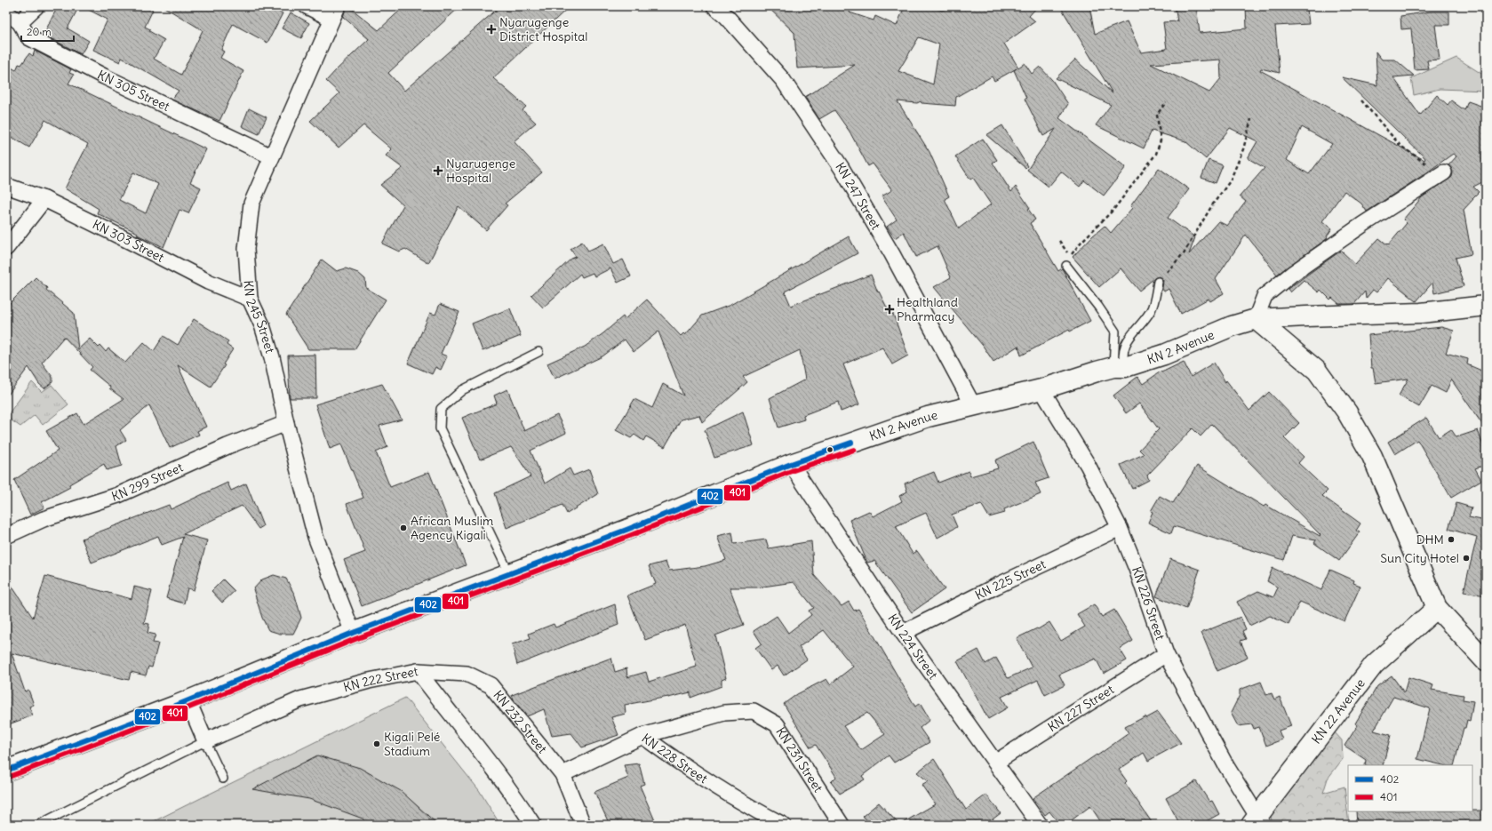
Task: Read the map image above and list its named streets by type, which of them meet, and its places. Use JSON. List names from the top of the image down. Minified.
{"streets":{"main road":["KN 2 Avenue","KN 22 Avenue"],"street":["KN 305 Street","KN 247 Street","KN 303 Street","KN 245 Street","KN 299 Street","KN 225 Street","KN 226 Street","KN 224 Street","KN 222 Street","KN 227 Street","KN 232 Street","KN 231 Street","KN 228 Street"]},"crossings":[["KN 305 Street","KN 245 Street"],["KN 247 Street","KN 2 Avenue"],["KN 303 Street","KN 245 Street"],["KN 245 Street","KN 2 Avenue"],["KN 245 Street","KN 299 Street"],["KN 2 Avenue","KN 226 Street"],["KN 2 Avenue","KN 224 Street"],["KN 225 Street","KN 226 Street"],["KN 225 Street","KN 224 Street"],["KN 226 Street","KN 227 Street"],["KN 226 Street","KN 22 Avenue"],["KN 224 Street","KN 227 Street"],["KN 222 Street","KN 232 Street"],["KN 232 Street","KN 228 Street"],["KN 231 Street","KN 228 Street"]],"places":{"health":["Nyarugenge District Hospital","Nyarugenge Hospital","Healthland Pharmacy"],"other":["African Muslim Agency Kigali","DHM","Sun City Hotel","Kigali Pelé Stadium"]},"lines":["transit line 402","transit line 401"],"legend":["402","401"],"scale_bar":"20 m"}
